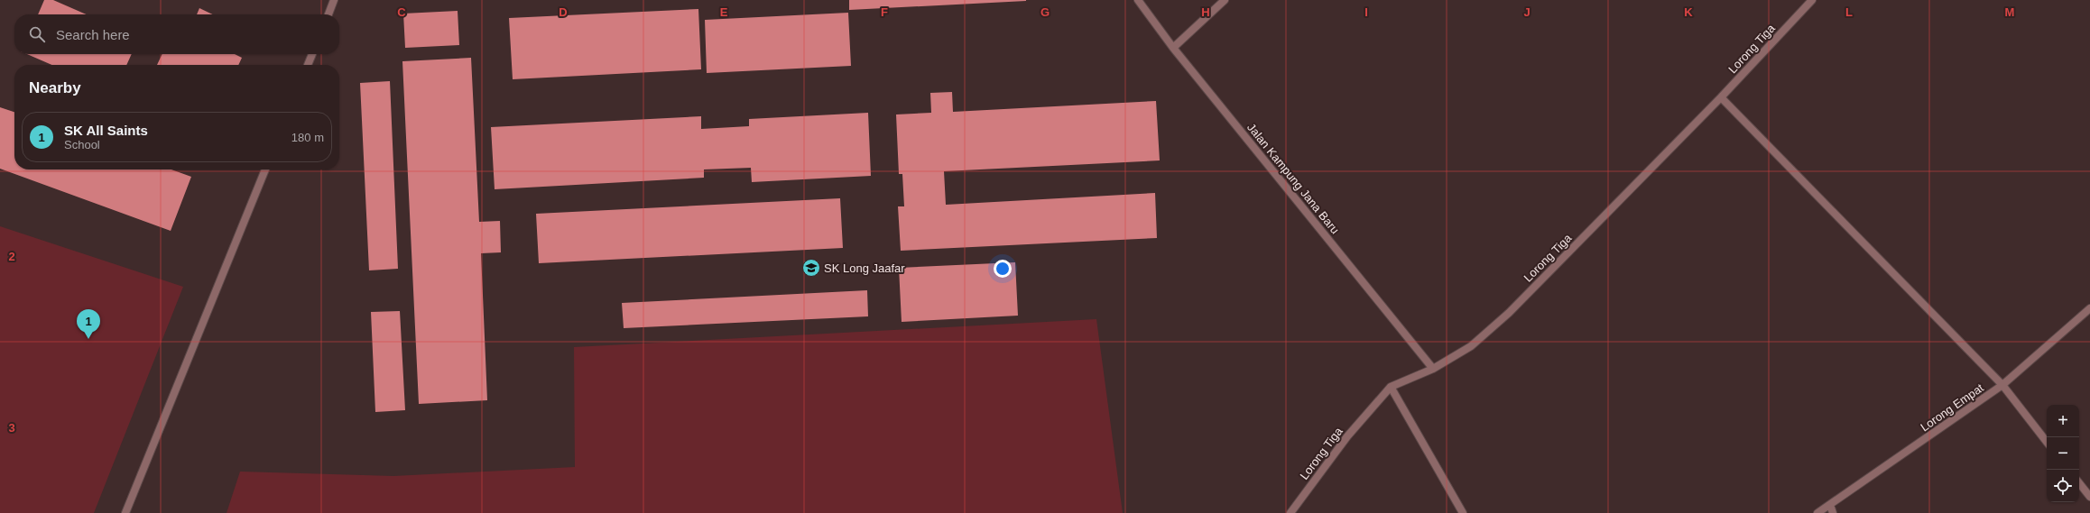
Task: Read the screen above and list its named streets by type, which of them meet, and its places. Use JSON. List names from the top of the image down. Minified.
{"streets":{"street":["Lorong Tiga","Jalan Kampung Jana Baru","Lorong Empat"]},"crossings":[["Lorong Tiga","Jalan Kampung Jana Baru"]],"places":{"school or university":["SK Long Jaafar"]},"page":{"search":"Search here","heading":"Nearby","list":[{"mark":"1","name":"SK All Saints","note":"School","value":"180 m"}],"pins":"1","map_buttons":["+","−"]},"grid":{"columns":["C","D","E","F","G","H","I","J","K","L","M"],"rows":["2","3"]}}
